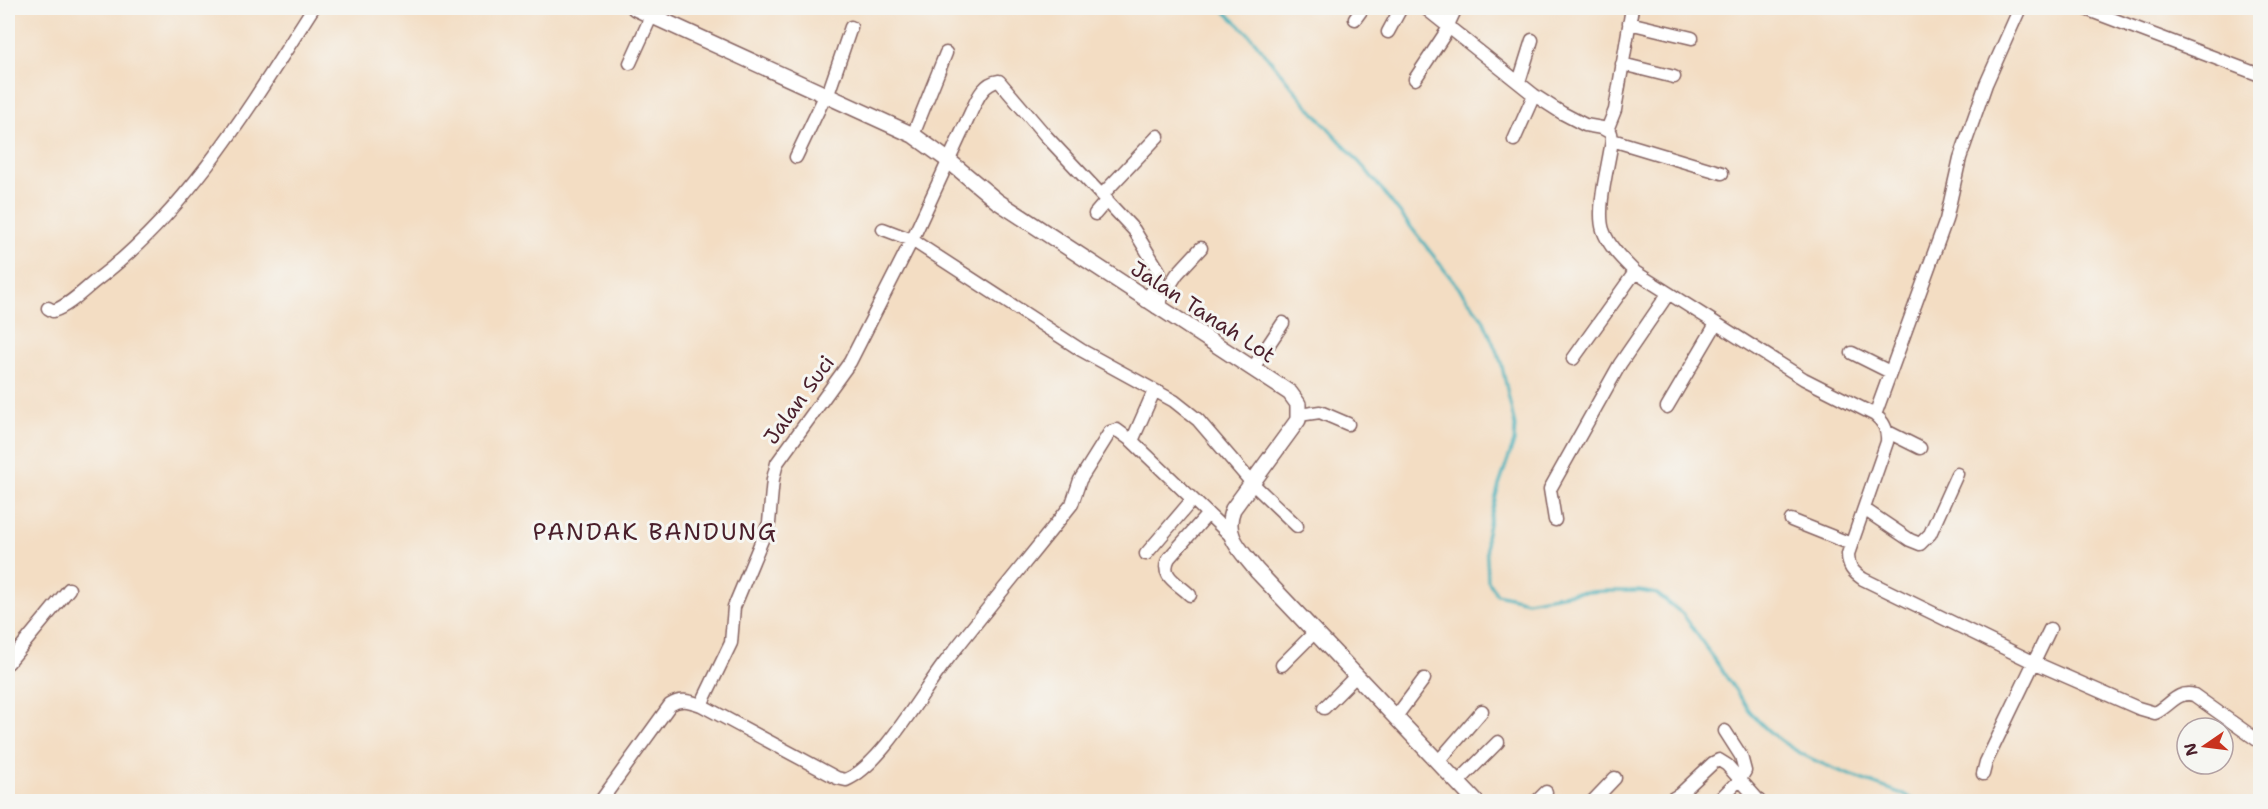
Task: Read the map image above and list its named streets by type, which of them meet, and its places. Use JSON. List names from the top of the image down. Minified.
{"streets":{"main road":["Jalan Tanah Lot"],"street":["Jalan Suci"]},"crossings":[["Jalan Tanah Lot","Jalan Suci"]],"districts":["PANDAK BANDUNG"],"north":"left"}
